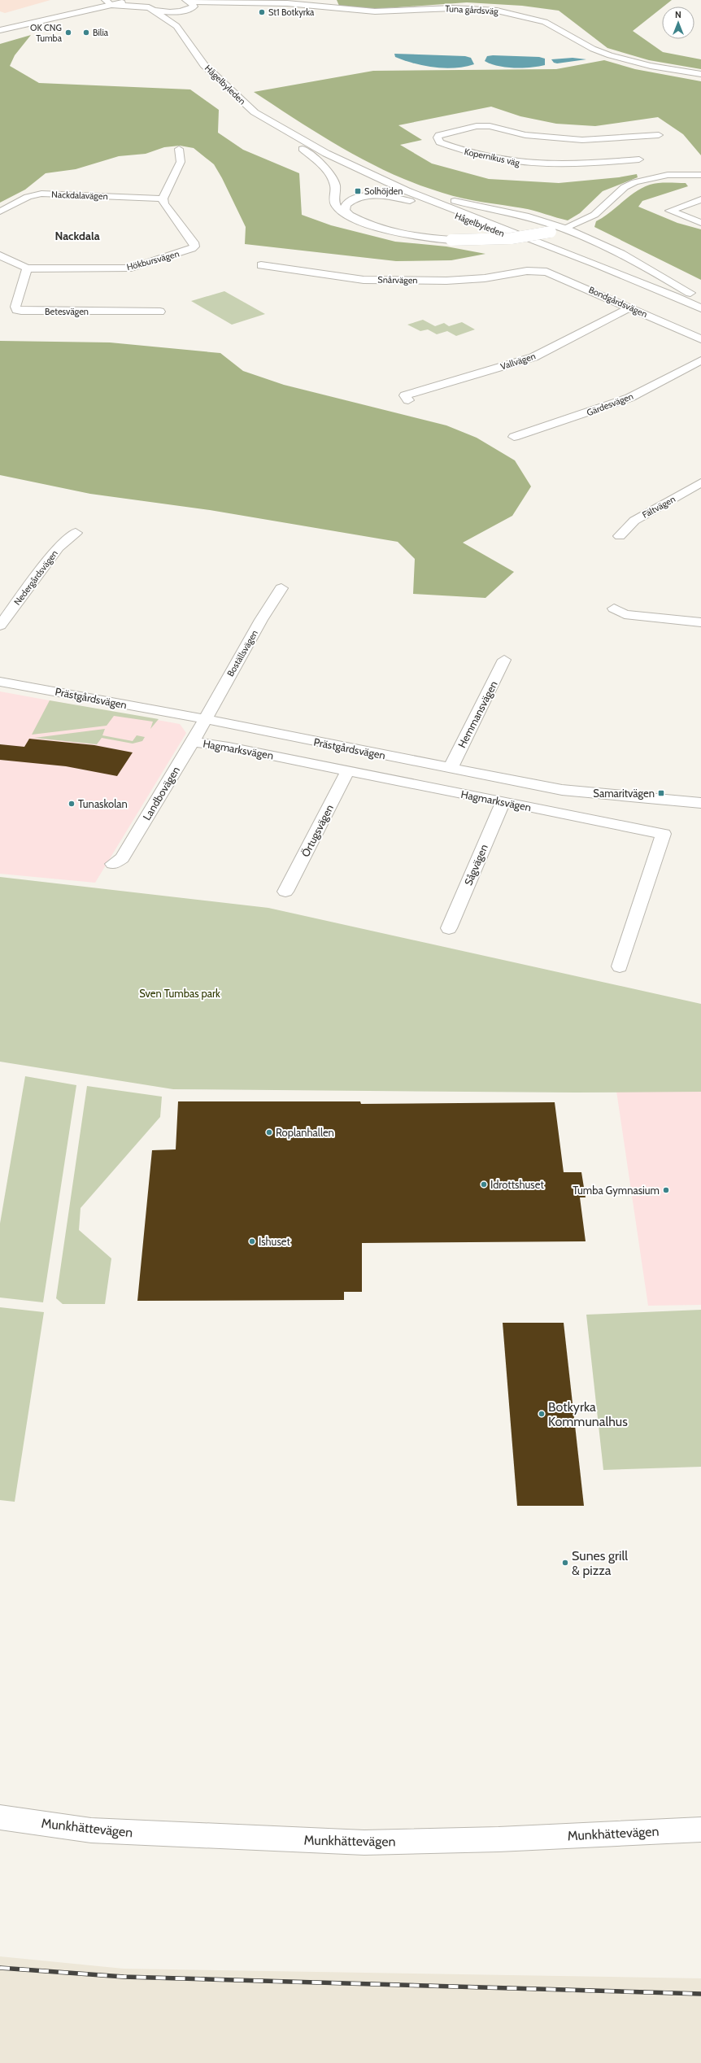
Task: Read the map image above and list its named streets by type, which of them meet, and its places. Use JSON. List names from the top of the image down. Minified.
{"streets":{"main road":["Hågelbyleden"],"street":["Tuna gårdsväg","Kopernikus väg","Nackdalavägen","Hökbursvägen","Snårvägen","Bondgårdsvägen","Betesvägen","Vallvägen","Gärdesvägen","Fältvägen","Nedergårdsvägen","Boställsvägen","Prästgårdsvägen","Hemmansvägen","Hagmarksvägen","Landbovägen","Örtugsvägen","Sågvägen","Munkhättevägen"]},"crossings":[["Nackdalavägen","Hökbursvägen"],["Hökbursvägen","Betesvägen"],["Snårvägen","Bondgårdsvägen"],["Bondgårdsvägen","Vallvägen"],["Boställsvägen","Prästgårdsvägen"],["Boställsvägen","Landbovägen"],["Prästgårdsvägen","Hemmansvägen"],["Prästgårdsvägen","Landbovägen"],["Hagmarksvägen","Landbovägen"],["Hagmarksvägen","Örtugsvägen"],["Hagmarksvägen","Sågvägen"]],"districts":["Nackdala"],"parks":["Sven Tumbas park"],"places":{"other":["St1 Botkyrka","OK CNG Tumba","Bilia","Tunaskolan","Roplanhallen","Idrottshuset","Tumba Gymnasium","Ishuset","Botkyrka Kommunalhus","Sunes grill & pizza"],"transit":["Solhöjden","Samaritvägen"]},"north":"top"}
